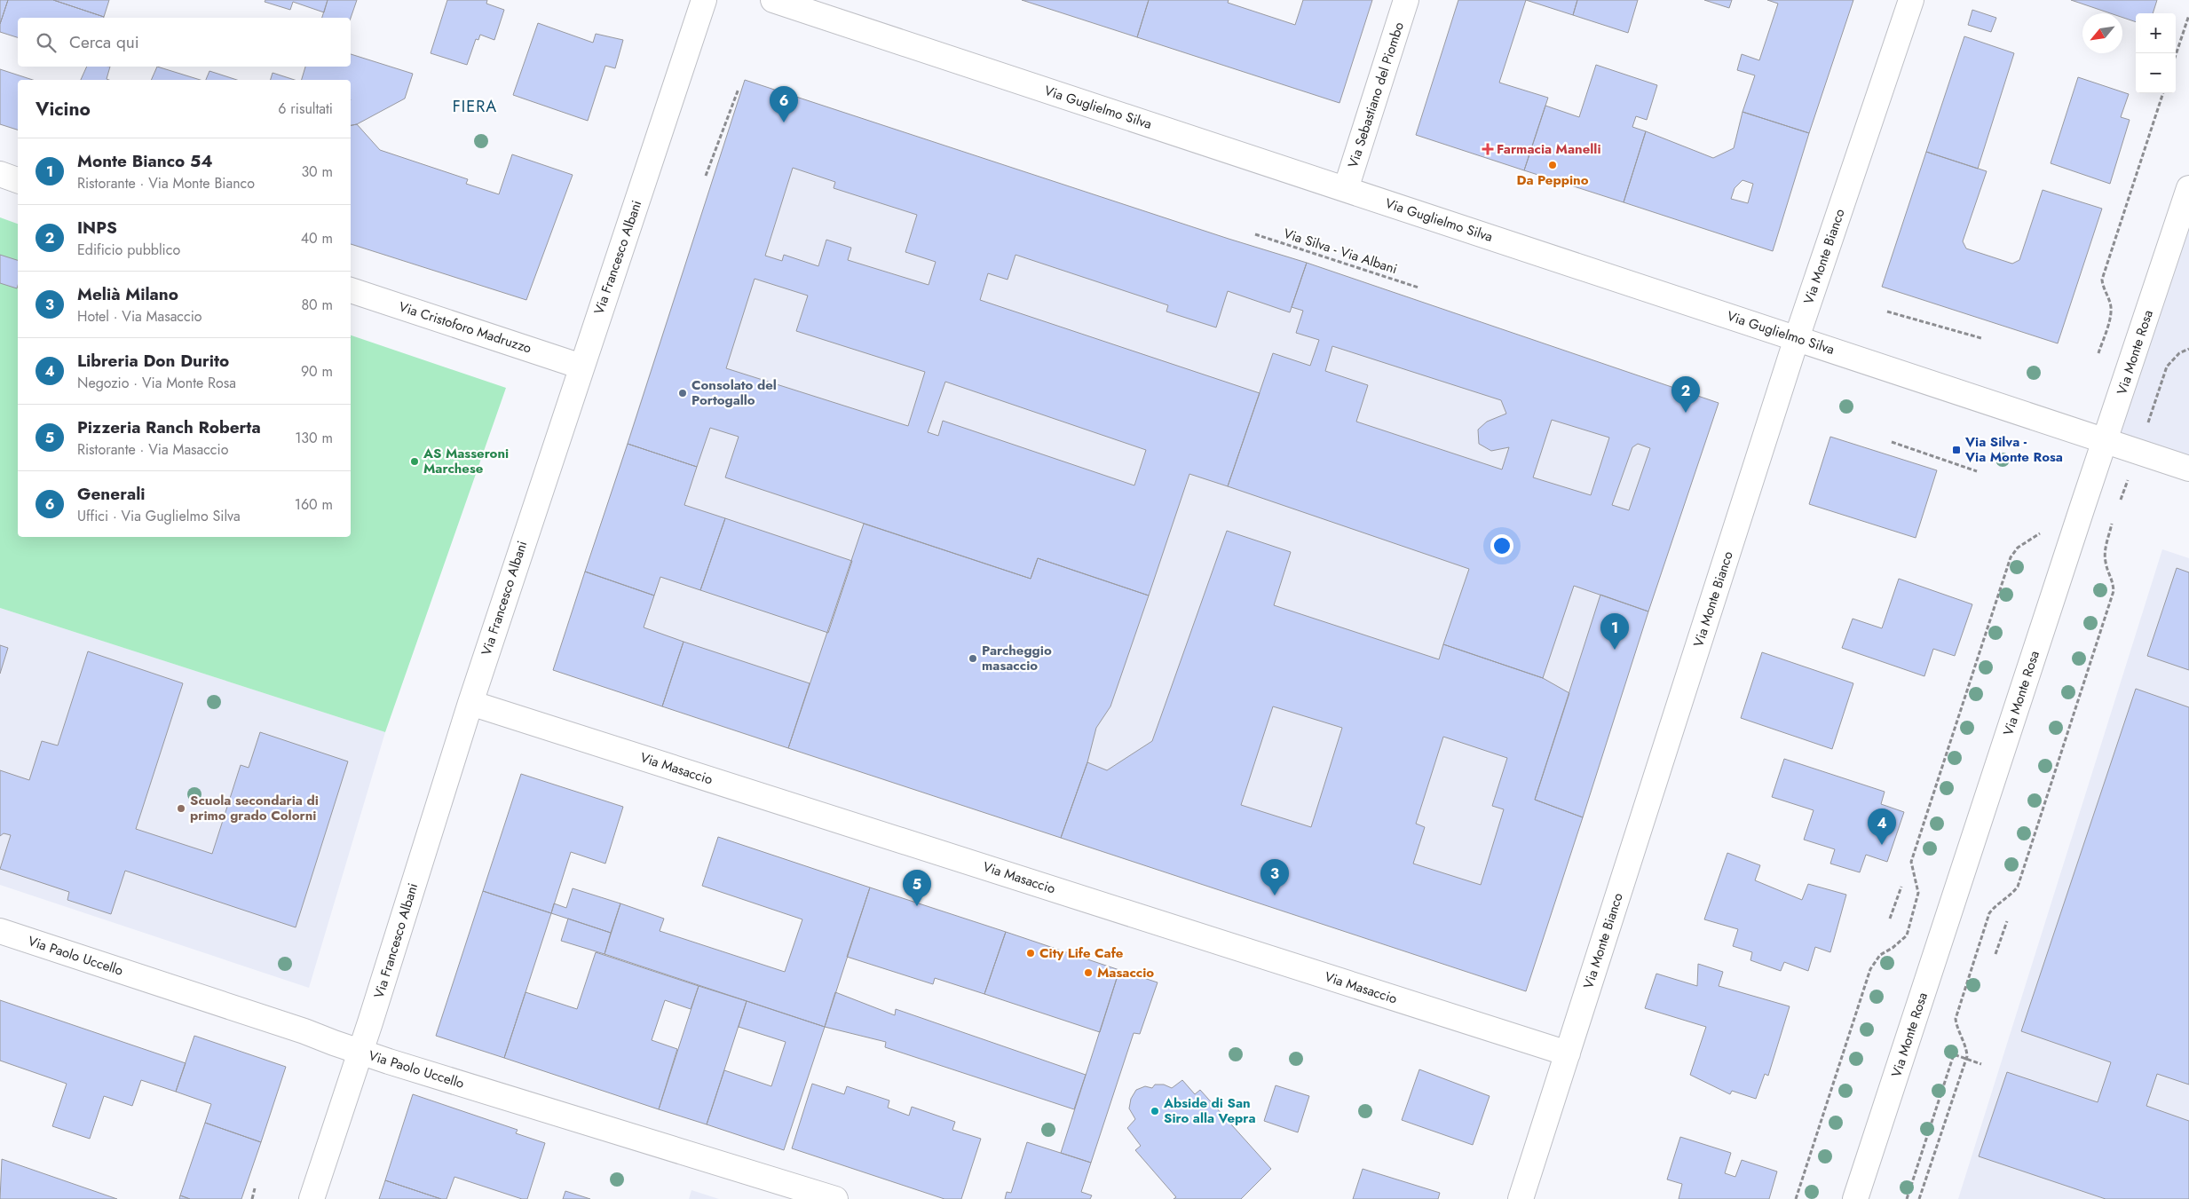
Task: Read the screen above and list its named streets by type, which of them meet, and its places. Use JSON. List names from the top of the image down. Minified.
{"streets":{"street":["Via Sebastiano del Piombo","Via Guglielmo Silva","Via Monte Bianco","Via Francesco Albani","Via Cristoforo Madruzzo","Via Monte Rosa","Via Masaccio","Via Paolo Uccello"],"path":["Via Silva - Via Albani"]},"crossings":[["Via Sebastiano del Piombo","Via Guglielmo Silva"],["Via Guglielmo Silva","Via Monte Bianco"],["Via Guglielmo Silva","Via Monte Rosa"],["Via Monte Bianco","Via Masaccio"],["Via Francesco Albani","Via Cristoforo Madruzzo"],["Via Francesco Albani","Via Masaccio"],["Via Francesco Albani","Via Paolo Uccello"]],"districts":["FIERA"],"places":{"health":["Farmacia Manelli"],"other":["Da Peppino","Consolato del Portogallo","AS Masseroni Marchese","Parcheggio masaccio","Scuola secondaria di primo grado Colorni","City Life Cafe","Masaccio","Abside di San Siro alla Vepra"],"transit":["Via Silva - Via Monte Rosa"]},"north":"bottom left","page":{"map_buttons":["+","−"],"search":"Cerca qui","heading":["Vicino","6 risultati"],"pins":["6","2","1","4","3","5"],"list":[{"mark":"1","name":"Monte Bianco 54","note":"Ristorante · Via Monte Bianco","value":"30 m"},{"mark":"2","name":"INPS","note":"Edificio pubblico","value":"40 m"},{"mark":"3","name":"Melià Milano","note":"Hotel · Via Masaccio","value":"80 m"},{"mark":"4","name":"Libreria Don Durito","note":"Negozio · Via Monte Rosa","value":"90 m"},{"mark":"5","name":"Pizzeria Ranch Roberta","note":"Ristorante · Via Masaccio","value":"130 m"},{"mark":"6","name":"Generali","note":"Uffici · Via Guglielmo Silva","value":"160 m"}]}}
